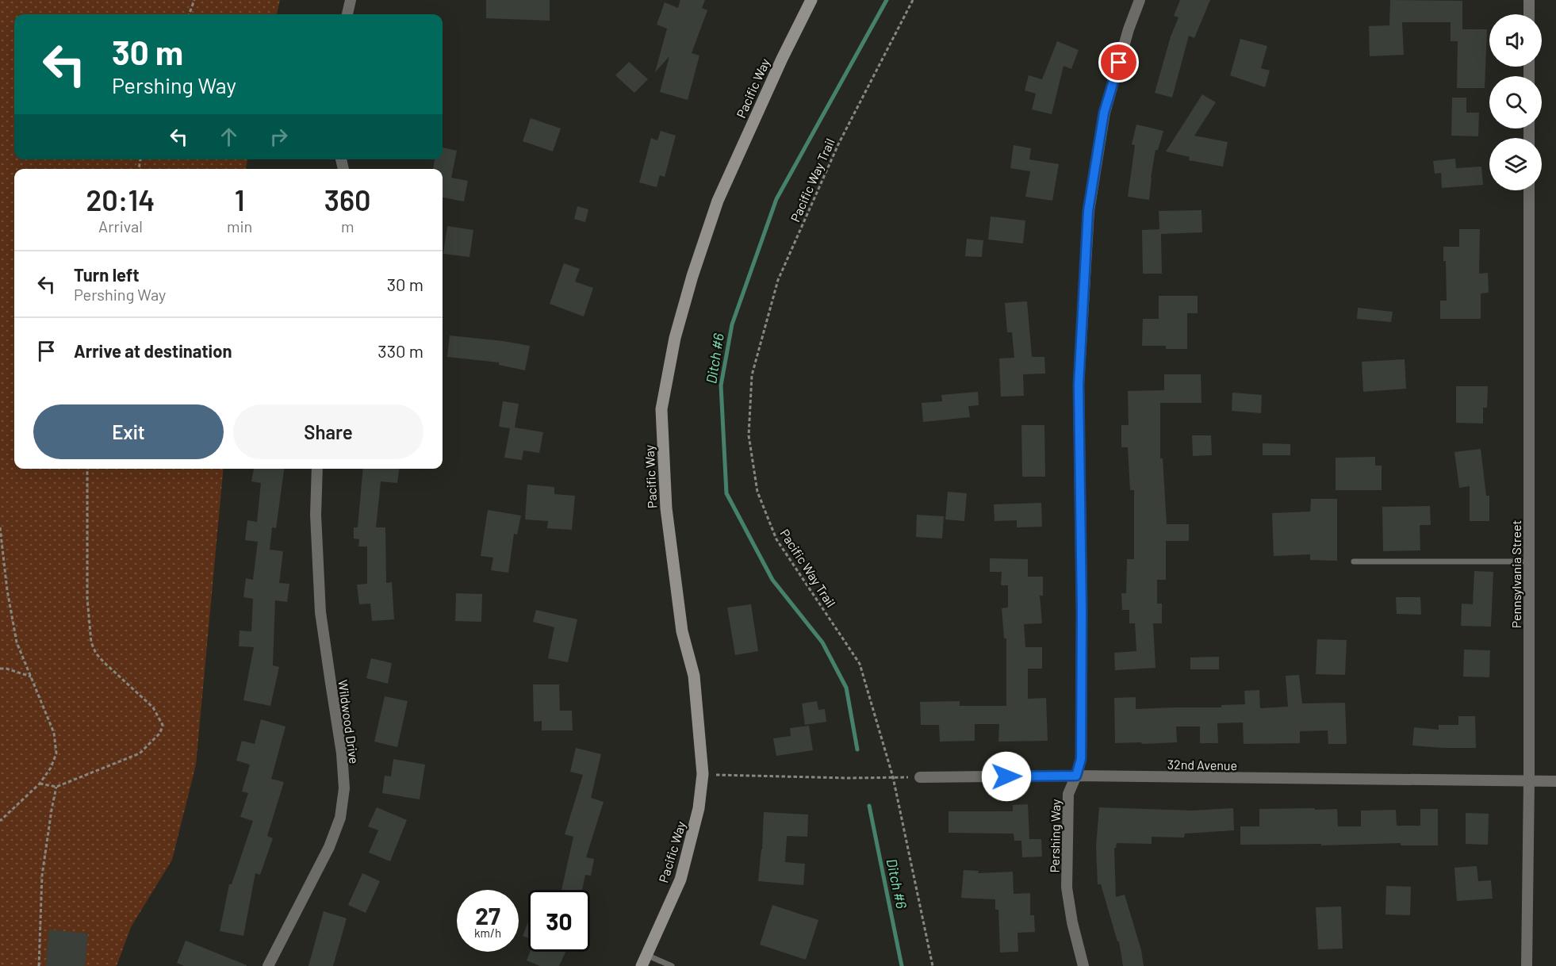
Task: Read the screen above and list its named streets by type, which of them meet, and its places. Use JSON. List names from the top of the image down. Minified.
{"streets":{"main road":["Pacific Way"],"street":["Pennsylvania Street","Wildwood Drive","32nd Avenue","Pershing Way"],"path":["Pacific Way Trail"]},"crossings":[["Pennsylvania Street","32nd Avenue"],["32nd Avenue","Pershing Way"]],"water":["Ditch #6"],"page":{"turn":["30 m","Pershing Way"],"eta":["20:14","Arrival","1","min","360","m"],"list":[{"name":"Turn left","note":"Pershing Way","value":"30 m"},{"name":"Arrive at destination","value":"330 m"}],"buttons":["Exit","Share"],"speed":"27 km/h","limit":"30"}}
